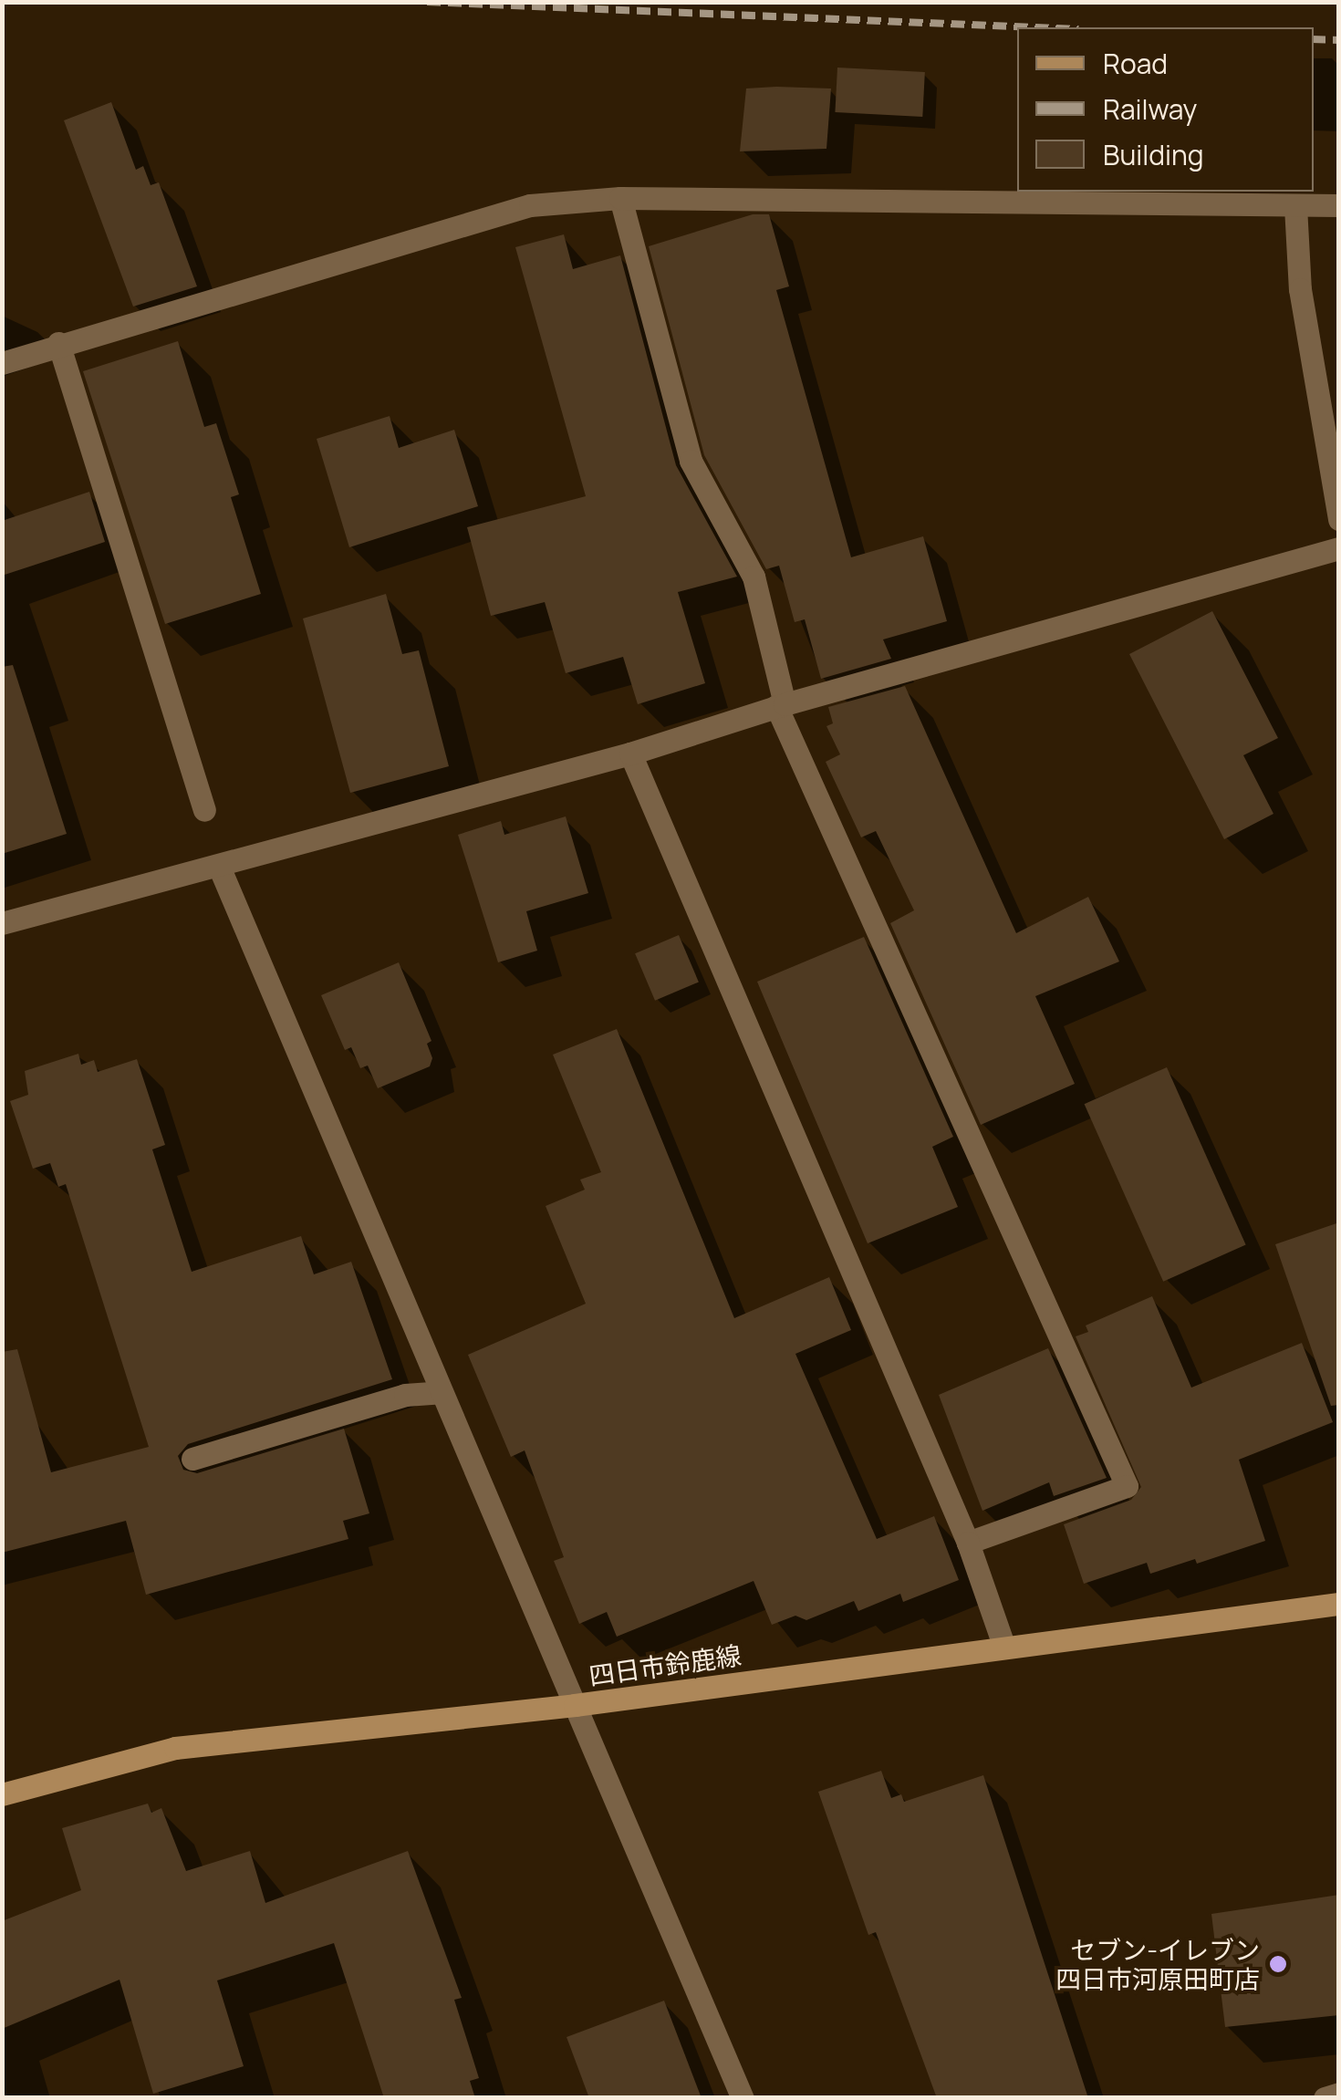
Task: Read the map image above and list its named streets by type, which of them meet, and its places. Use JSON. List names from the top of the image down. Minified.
{"streets":{"main road":["四日市鈴鹿線"]},"places":["セブン-イレブン 四日市河原田町店"],"legend":["Road","Railway","Building"]}
